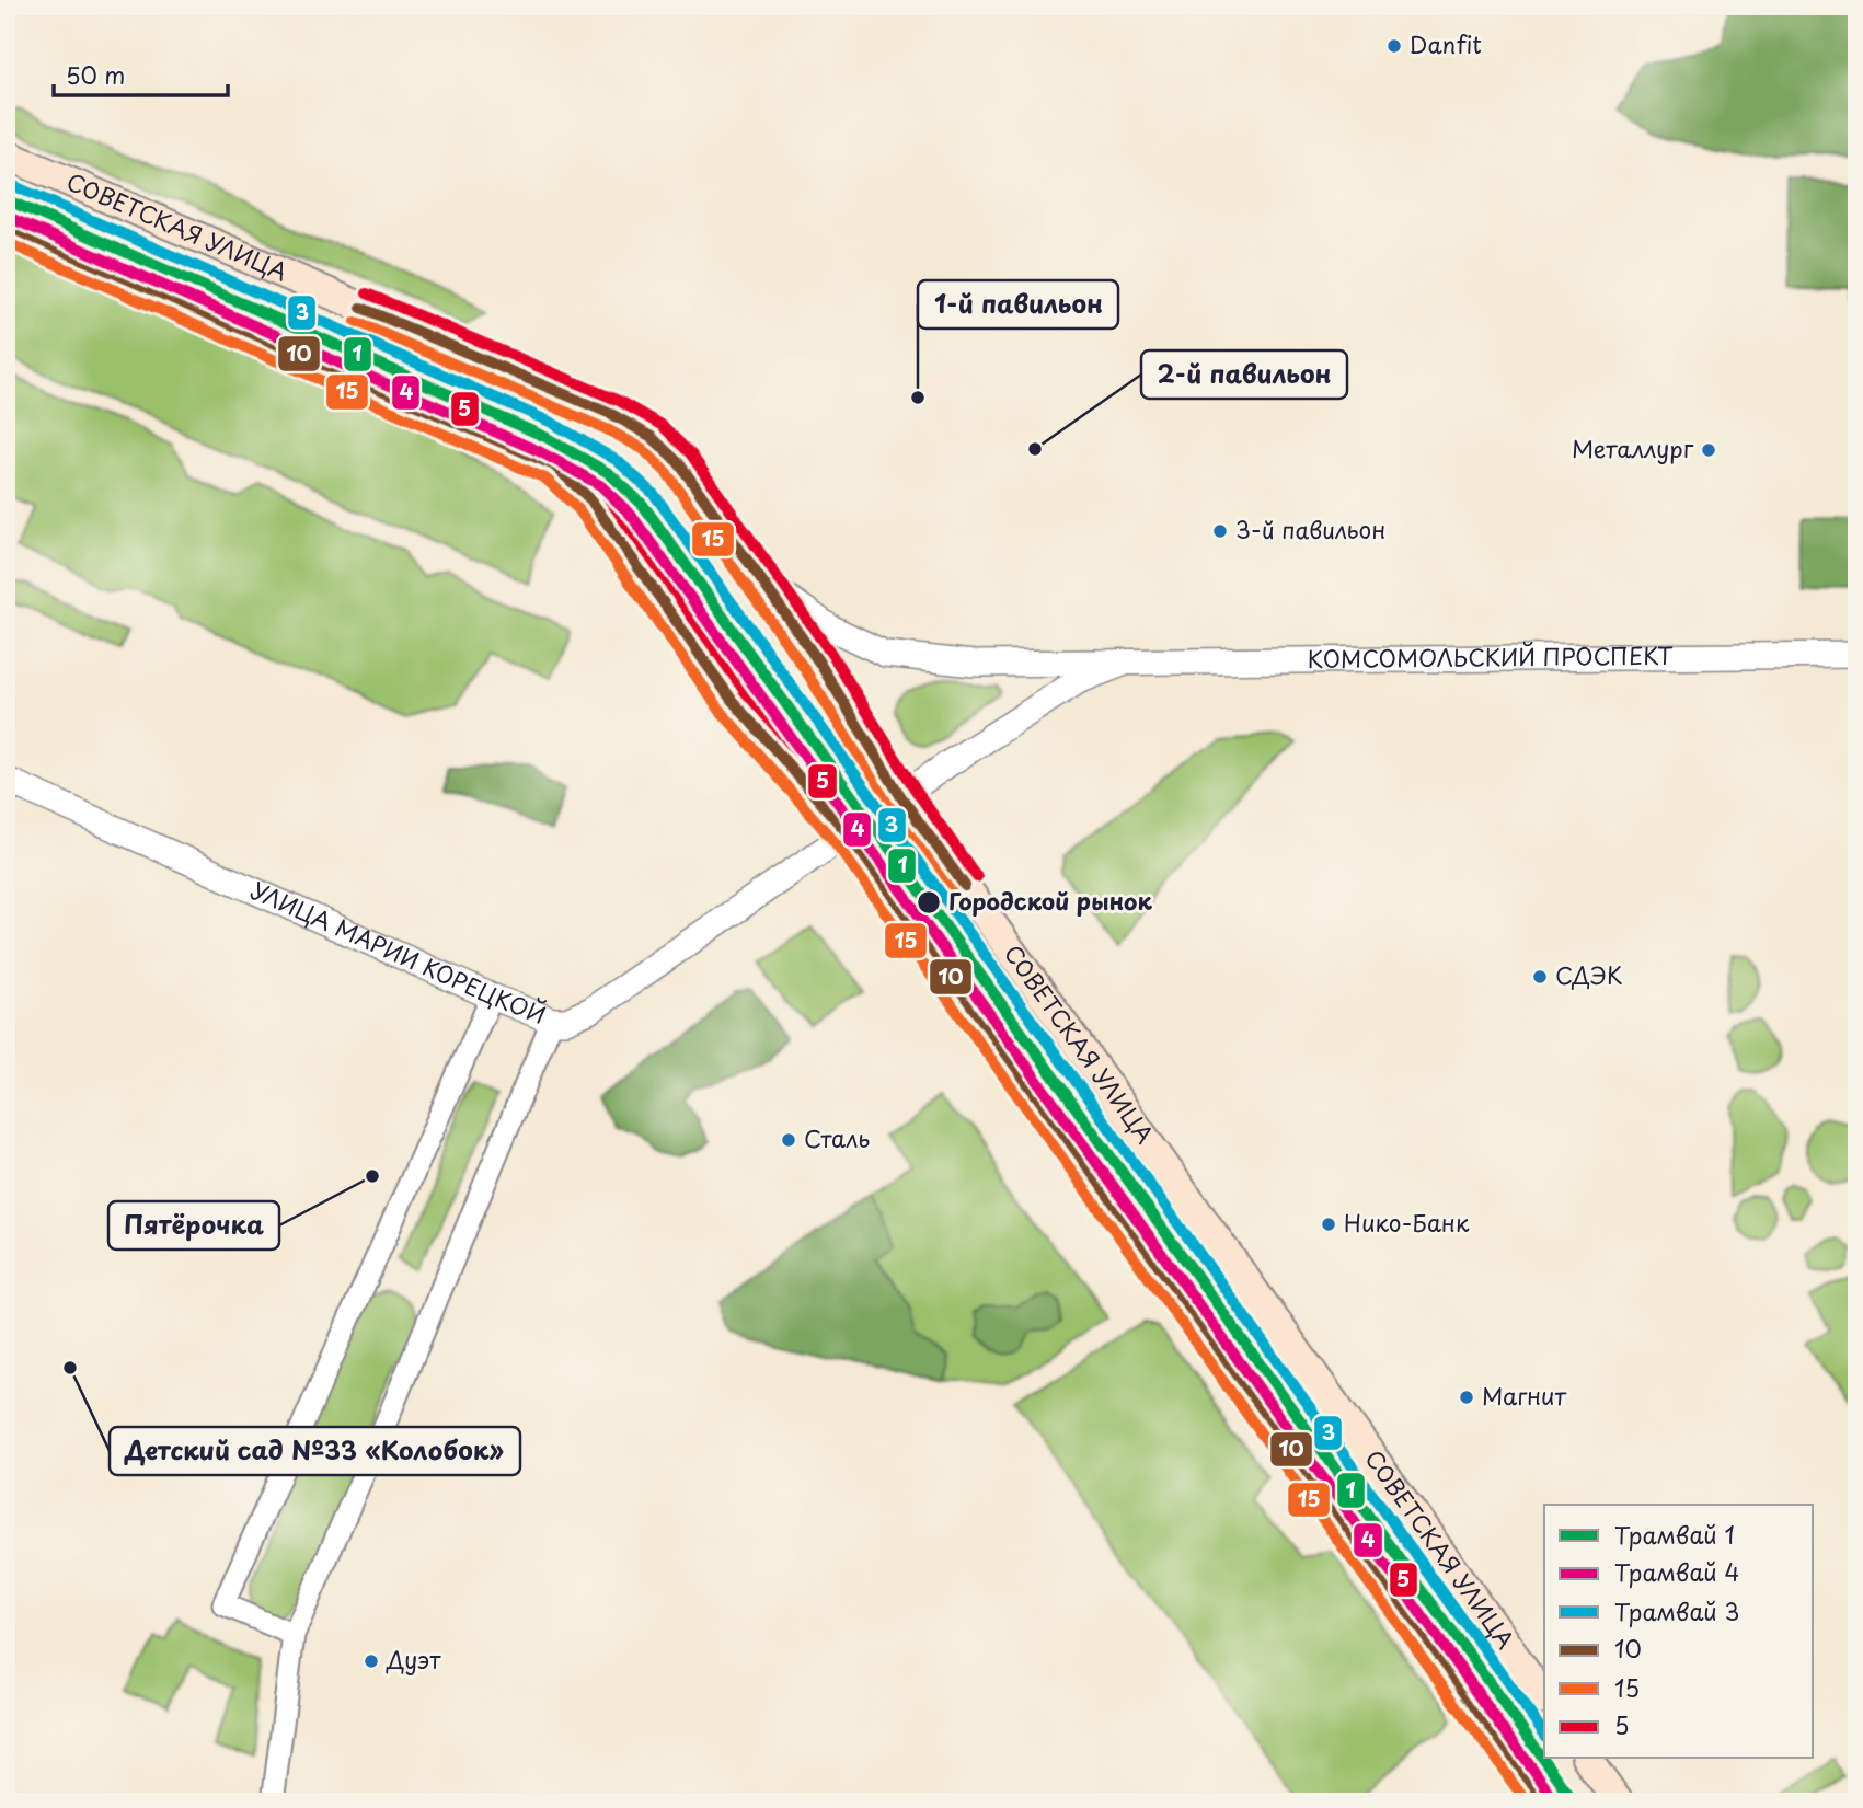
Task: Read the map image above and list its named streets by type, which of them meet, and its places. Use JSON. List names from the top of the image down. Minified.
{"streets":{"main road":["СОВЕТСКАЯ УЛИЦА"],"street":["КОМСОМОЛЬСКИЙ ПРОСПЕКТ","УЛИЦА МАРИИ КОРЕЦКОЙ"]},"crossings":[["СОВЕТСКАЯ УЛИЦА","КОМСОМОЛЬСКИЙ ПРОСПЕКТ"],["СОВЕТСКАЯ УЛИЦА","УЛИЦА МАРИИ КОРЕЦКОЙ"],["КОМСОМОЛЬСКИЙ ПРОСПЕКТ","УЛИЦА МАРИИ КОРЕЦКОЙ"]],"places":["Danfit","1-й павильон","2-й павильон","Металлург","3-й павильон","Городской рынок","СДЭК","Сталь","Пятёрочка","Нико-Банк","Детский сад №33 «Колобок»","Магнит","Дуэт"],"lines":["tram line 3","tram line 1","transit line 5","tram line 4","transit line 10","transit line 15"],"legend":["Трамвай 1","Трамвай 4","Трамвай 3","10","15","5"],"scale_bar":"50 m"}
